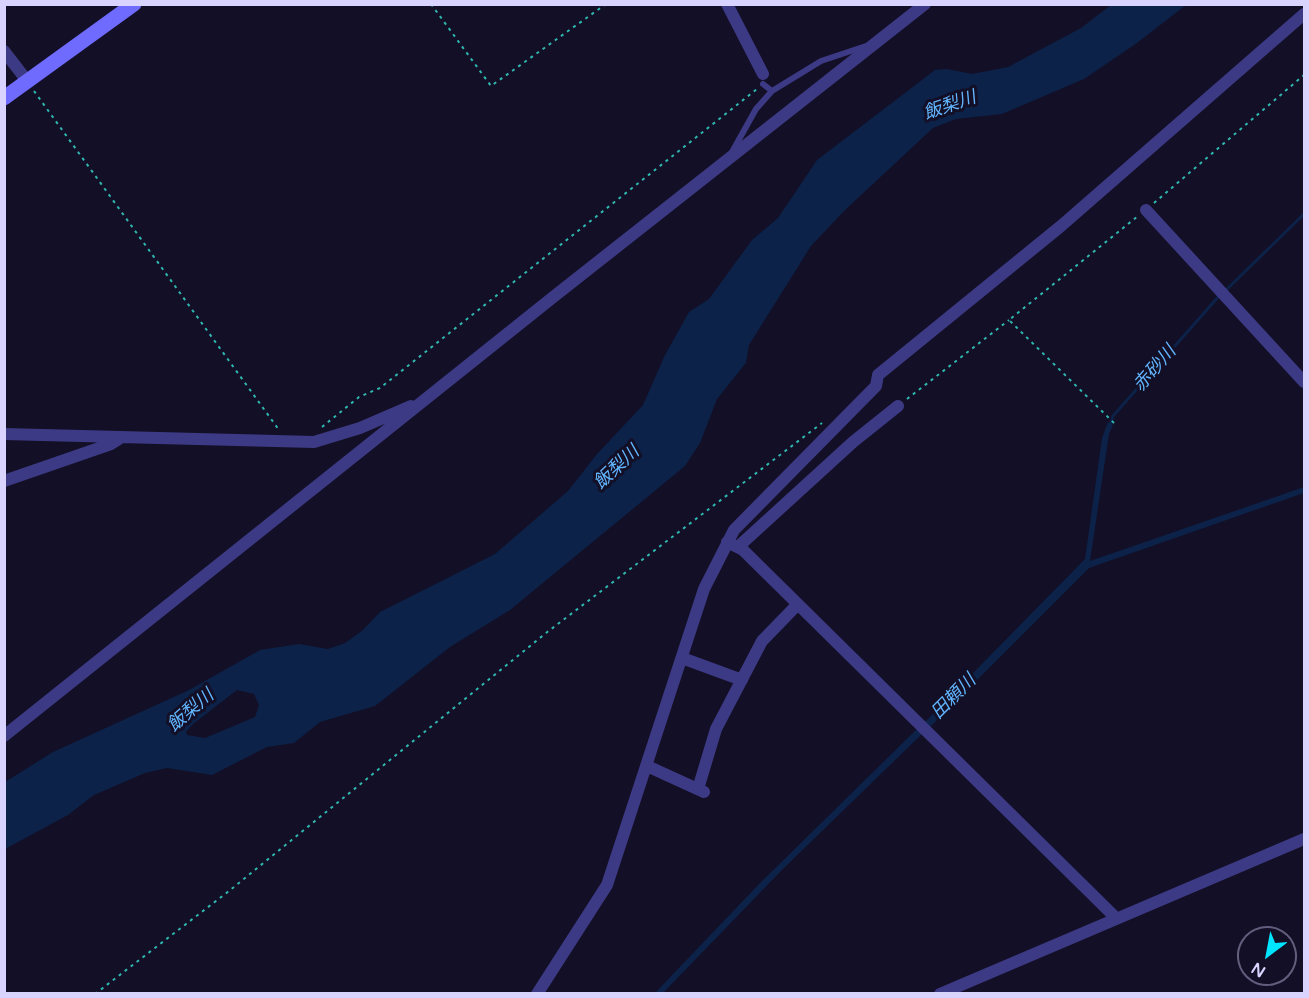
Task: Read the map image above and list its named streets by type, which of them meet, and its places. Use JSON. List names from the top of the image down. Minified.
{"water":["飯梨川","赤砂川","田頼川"],"north":"bottom left"}
